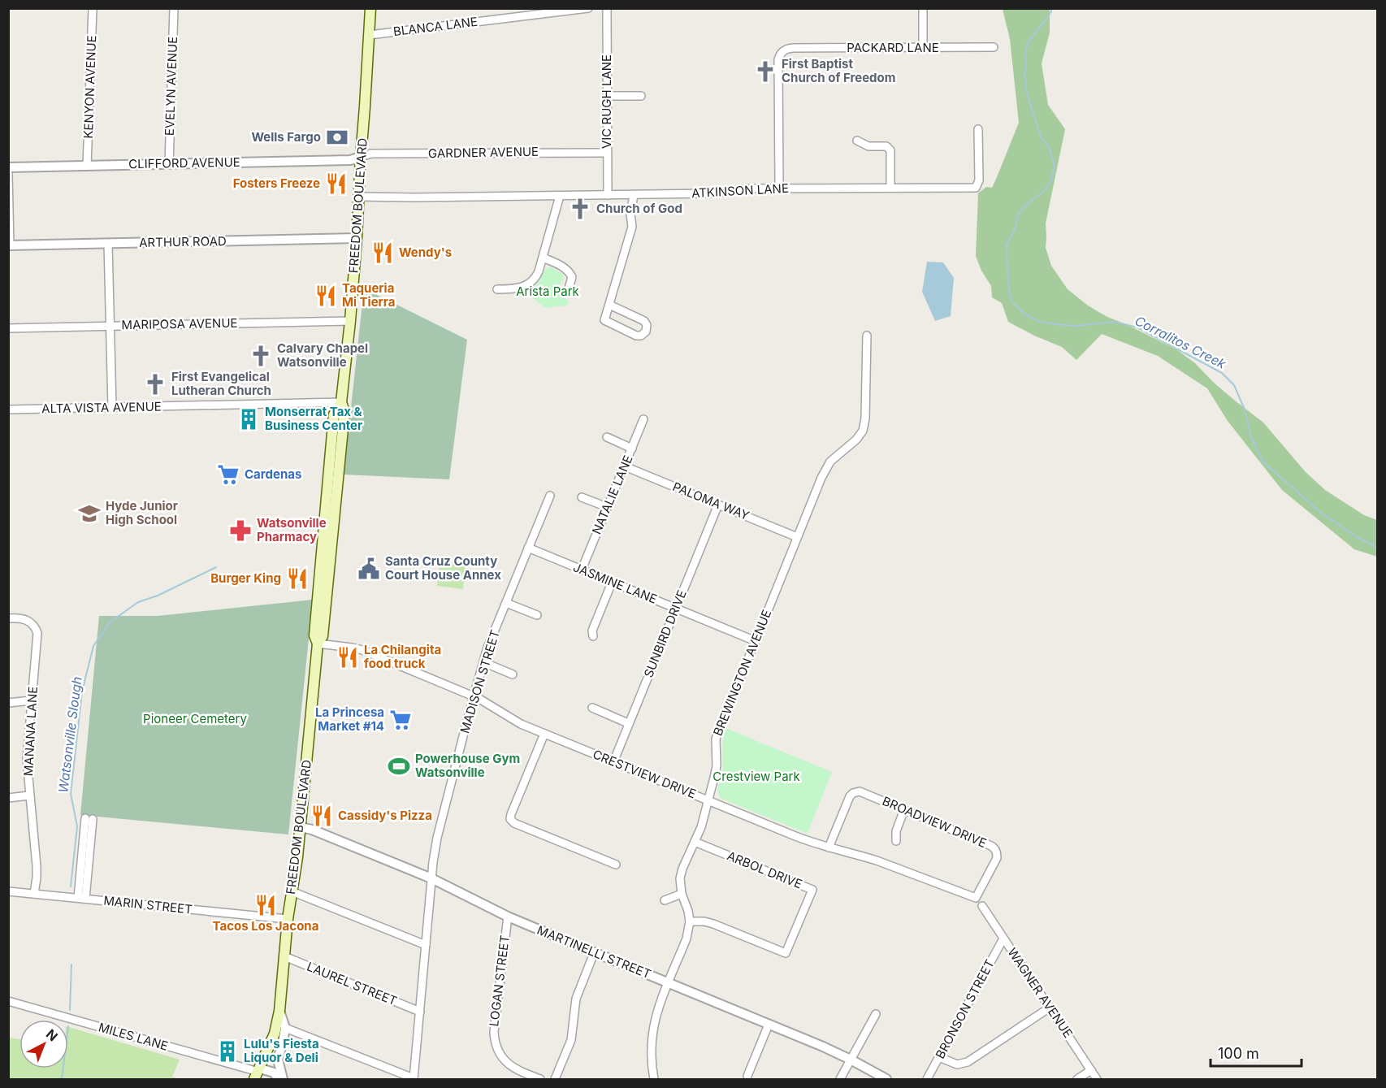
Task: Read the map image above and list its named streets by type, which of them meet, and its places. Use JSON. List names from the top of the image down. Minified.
{"streets":{"main road":["FREEDOM BOULEVARD"],"street":["BLANCA LANE","PACKARD LANE","EVELYN AVENUE","KENYON AVENUE","VIC RUGH LANE","GARDNER AVENUE","CLIFFORD AVENUE","ATKINSON LANE","ARTHUR ROAD","MARIPOSA AVENUE","ALTA VISTA AVENUE","NATALIE LANE","PALOMA WAY","JASMINE LANE","SUNBIRD DRIVE","BREWINGTON AVENUE","MADISON STREET","MANANA LANE","CRESTVIEW DRIVE","BROADVIEW DRIVE","ARBOL DRIVE","MARIN STREET","MARTINELLI STREET","LOGAN STREET","LAUREL STREET","WAGNER AVENUE","BRONSON STREET","MILES LANE"]},"crossings":[["BLANCA LANE","FREEDOM BOULEVARD"],["PACKARD LANE","ATKINSON LANE"],["EVELYN AVENUE","CLIFFORD AVENUE"],["KENYON AVENUE","CLIFFORD AVENUE"],["VIC RUGH LANE","GARDNER AVENUE"],["VIC RUGH LANE","ATKINSON LANE"],["GARDNER AVENUE","CLIFFORD AVENUE"],["GARDNER AVENUE","FREEDOM BOULEVARD"],["CLIFFORD AVENUE","FREEDOM BOULEVARD"],["ATKINSON LANE","FREEDOM BOULEVARD"],["FREEDOM BOULEVARD","ARTHUR ROAD"],["FREEDOM BOULEVARD","MARIPOSA AVENUE"],["FREEDOM BOULEVARD","ALTA VISTA AVENUE"],["FREEDOM BOULEVARD","CRESTVIEW DRIVE"],["FREEDOM BOULEVARD","MARIN STREET"],["FREEDOM BOULEVARD","MARTINELLI STREET"],["FREEDOM BOULEVARD","LAUREL STREET"],["FREEDOM BOULEVARD","MILES LANE"],["NATALIE LANE","PALOMA WAY"],["NATALIE LANE","JASMINE LANE"],["PALOMA WAY","SUNBIRD DRIVE"],["PALOMA WAY","BREWINGTON AVENUE"],["JASMINE LANE","SUNBIRD DRIVE"],["JASMINE LANE","BREWINGTON AVENUE"],["JASMINE LANE","MADISON STREET"],["SUNBIRD DRIVE","CRESTVIEW DRIVE"],["BREWINGTON AVENUE","CRESTVIEW DRIVE"],["BREWINGTON AVENUE","ARBOL DRIVE"],["BREWINGTON AVENUE","MARTINELLI STREET"],["MADISON STREET","CRESTVIEW DRIVE"],["MADISON STREET","MARTINELLI STREET"],["MADISON STREET","LAUREL STREET"],["MANANA LANE","MARIN STREET"],["CRESTVIEW DRIVE","BROADVIEW DRIVE"],["MARTINELLI STREET","LOGAN STREET"],["WAGNER AVENUE","BRONSON STREET"]],"water":["Corralitos Creek","Watsonville Slough"],"parks":["Arista Park","Pioneer Cemetery","Crestview Park"],"places":{"church":["First Baptist Church of Freedom","Church of God","Calvary Chapel Watsonville","First Evangelical Lutheran Church"],"bank":["Wells Fargo"],"restaurant":["Fosters Freeze","Wendy's","Taqueria Mi Tierra","Burger King","La Chilangita food truck","Cassidy's Pizza","Tacos Los Jacona"],"building":["Monserrat Tax & Business Center","Lulu's Fiesta Liquor & Deli"],"supermarket":["Cardenas","La Princesa Market #14"],"school or university":["Hyde Junior High School"],"pharmacy":["Watsonville Pharmacy"],"public building":["Santa Cruz County Court House Annex"],"sports":["Powerhouse Gym Watsonville"]},"scale_bar":"100 m","north":"top right"}
